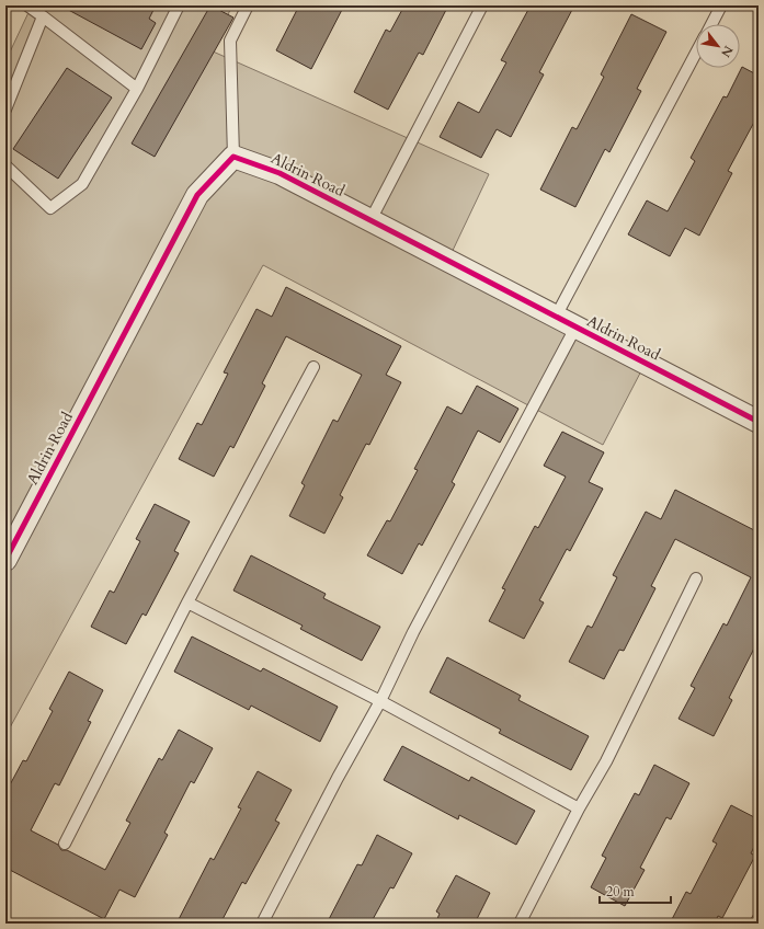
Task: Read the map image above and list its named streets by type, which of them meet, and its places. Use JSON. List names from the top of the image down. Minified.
{"streets":{"street":["Aldrin Road"]},"scale_bar":"20 m","north":"bottom right"}
